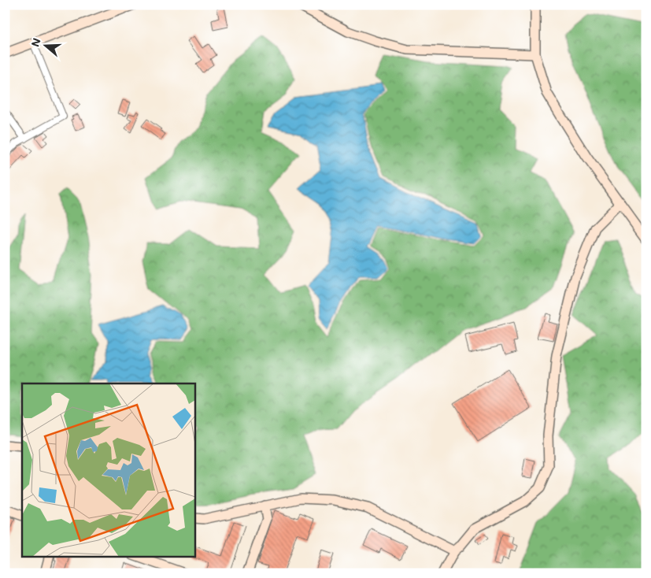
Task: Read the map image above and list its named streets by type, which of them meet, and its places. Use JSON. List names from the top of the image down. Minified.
{"north":"left"}
